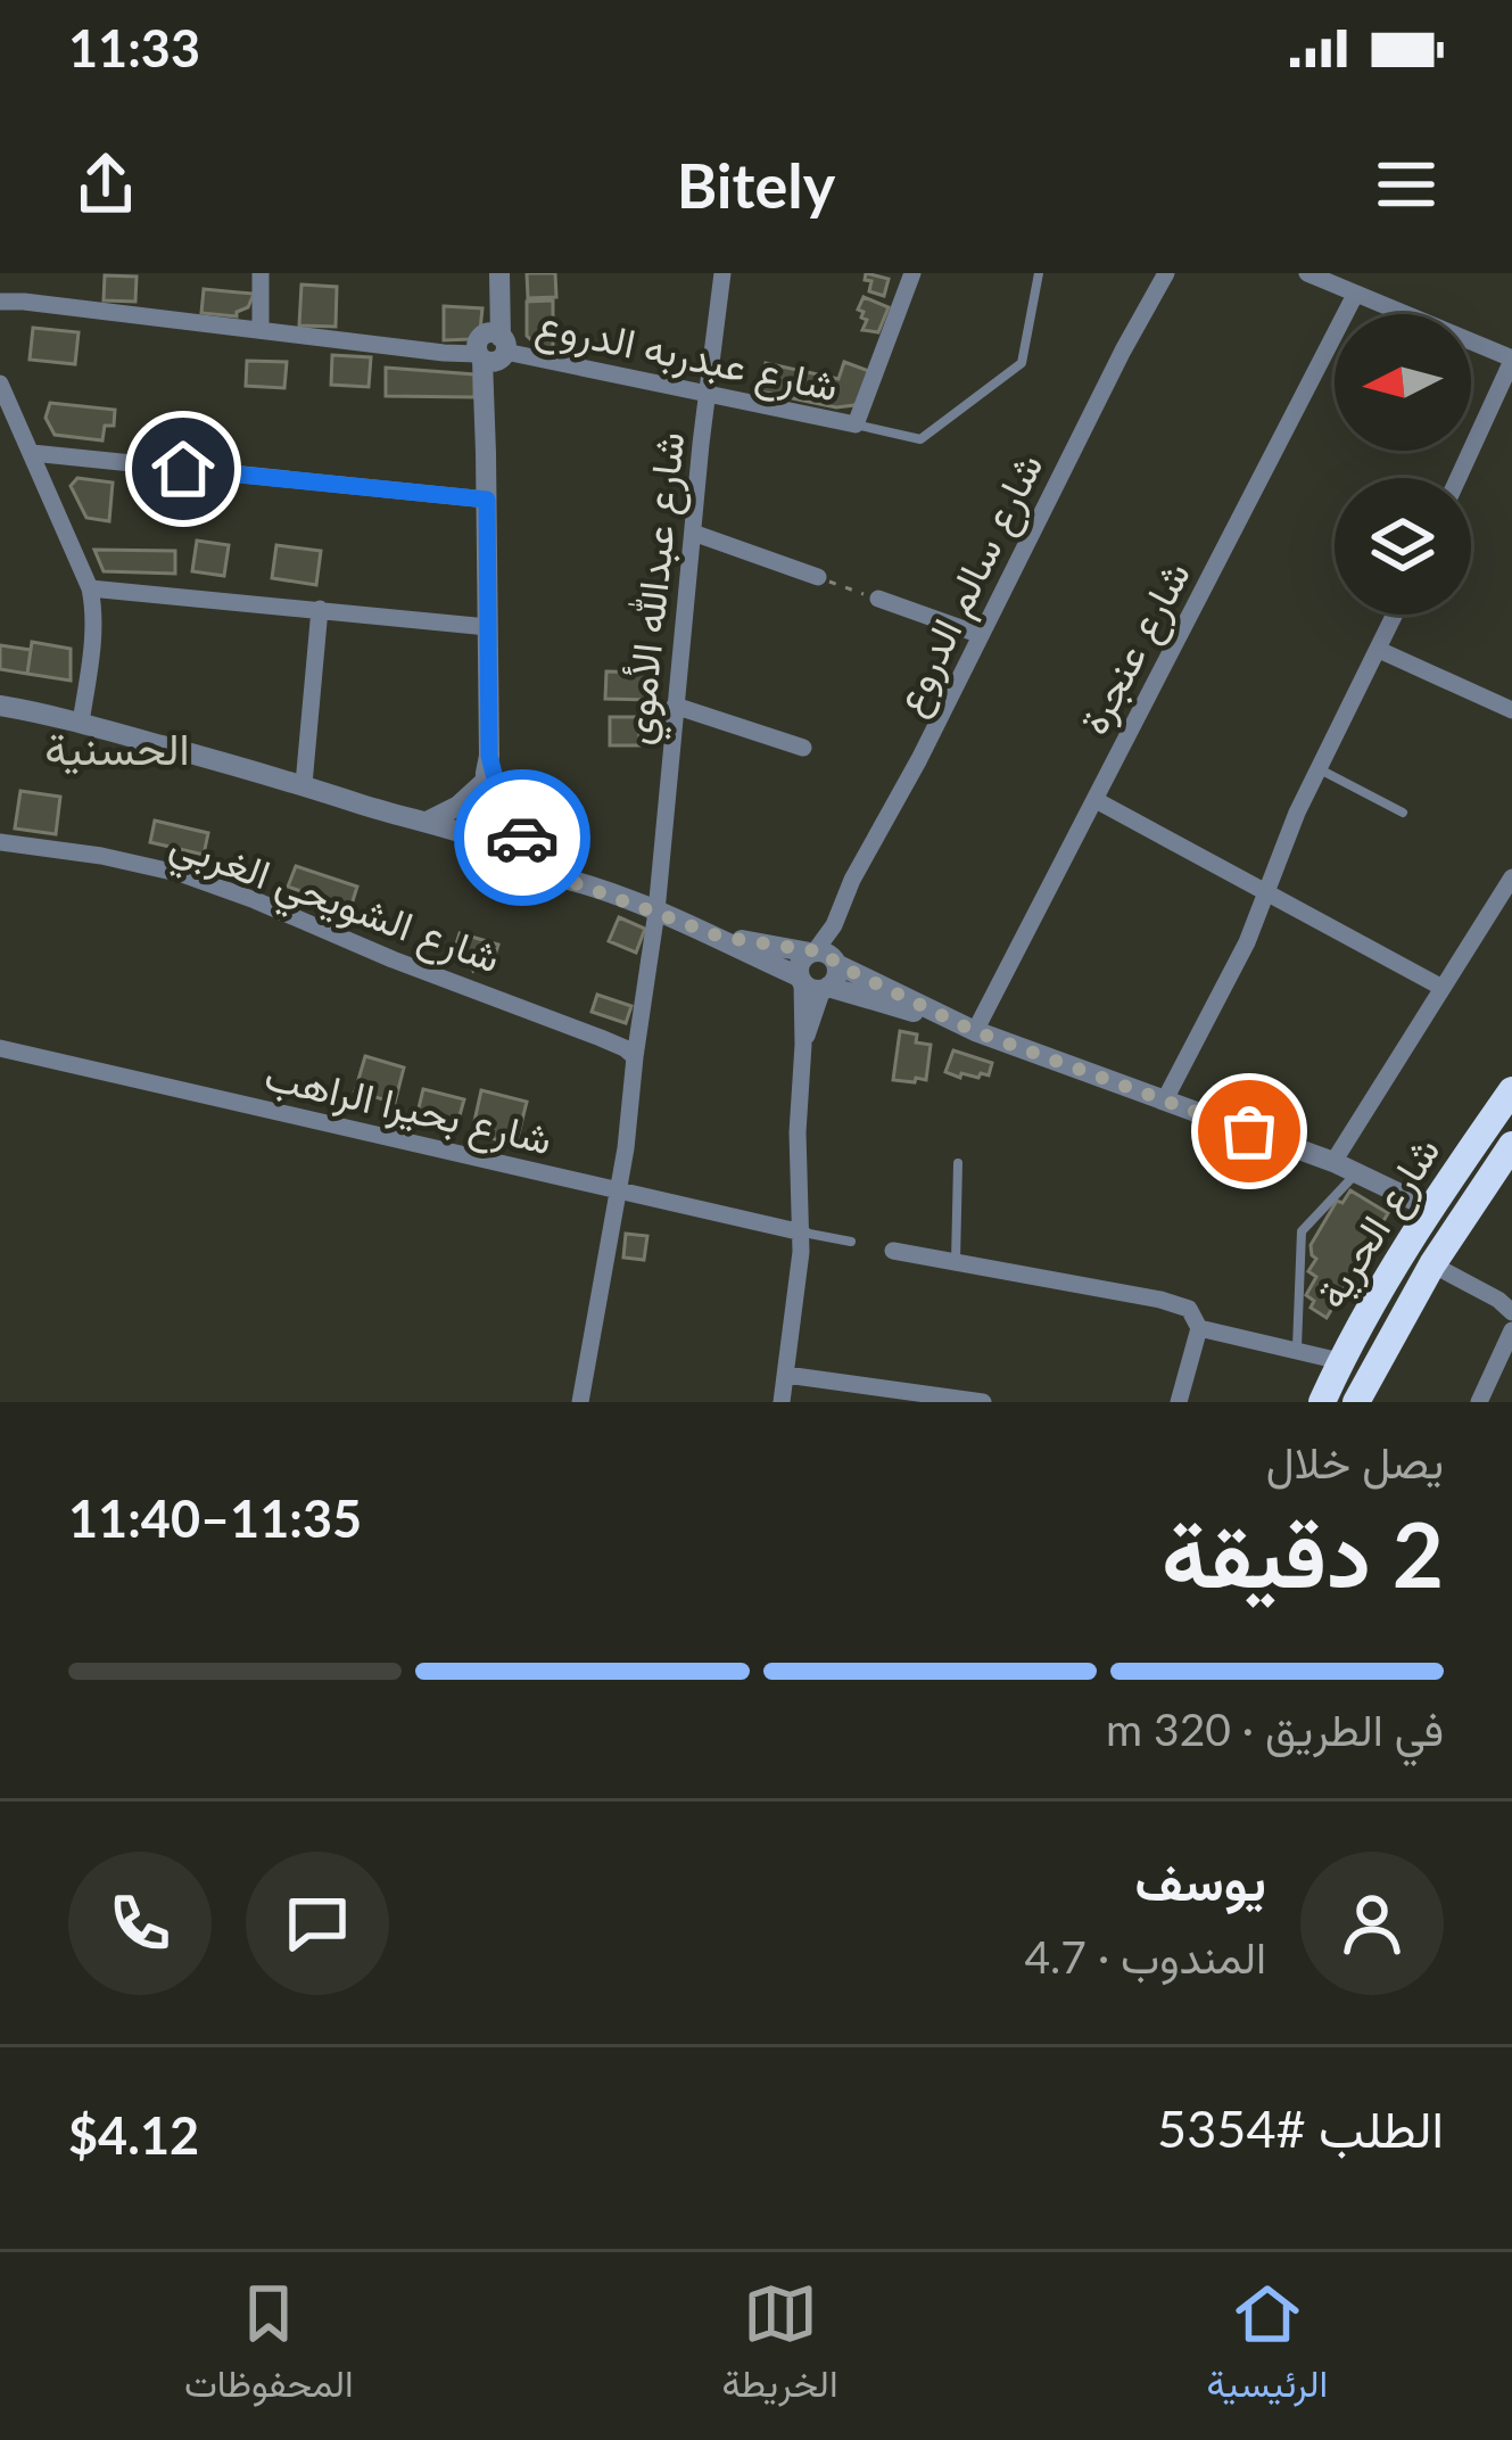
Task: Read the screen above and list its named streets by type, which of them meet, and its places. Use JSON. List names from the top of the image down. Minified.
{"streets":{"highway":["شارع الحرية"],"street":["شارع عبدربه الدروع","شارع سالم الدروع","شارع عبدالله الأموي","شارع عنجرة","شارع الشويحي الغربي","شارع بحيرا الراهب"]},"crossings":[["شارع عبدربه الدروع","شارع عبدالله الأموي"],["شارع عبدالله الأموي","شارع الشويحي الغربي"],["شارع عبدالله الأموي","شارع بحيرا الراهب"]],"districts":["الحسنية"],"north":"left","page":{"status":"11:33","header":"Bitely","heading":["2 دقيقة","يصل خلال","11:35–11:40"],"panel":["يوسف","المندوب · 4.7","الطلب #5354","$4.12"],"bar":"في الطريق · 320 m","tabs":["الرئيسية","الخريطة","المحفوظات"]}}
